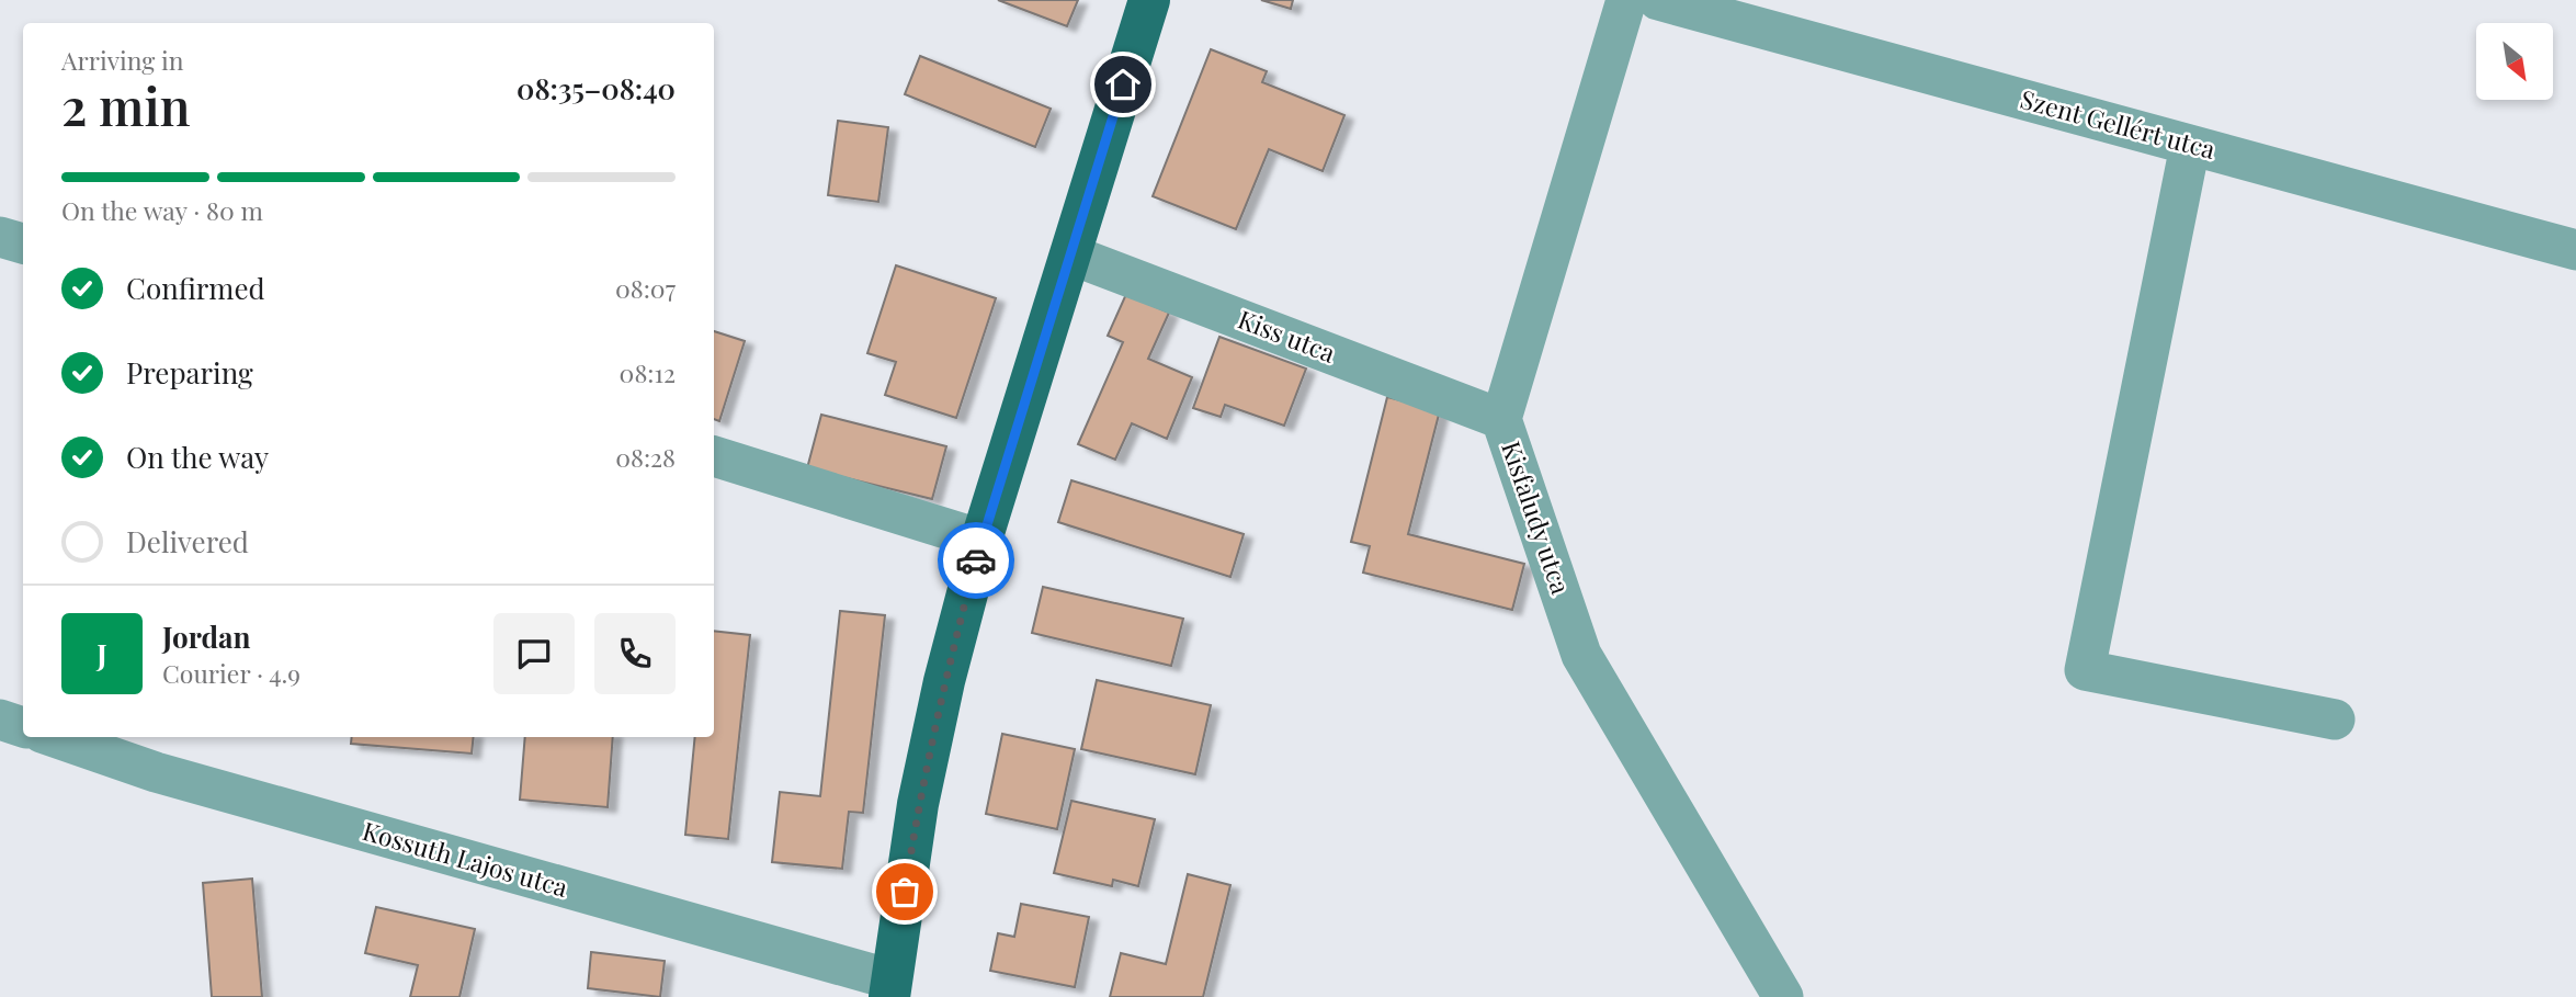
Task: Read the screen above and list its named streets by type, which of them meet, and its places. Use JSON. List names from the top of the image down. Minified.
{"streets":{"street":["Szent Gellért utca","Kiss utca","Kisfaludy utca","Kossuth Lajos utca"]},"crossings":[["Kiss utca","Kisfaludy utca"]],"north":"bottom right","page":{"heading":["2 min","Arriving in","08:35–08:40"],"panel":["Jordan","Courier · 4.9"],"bar":"On the way · 80 m","list":[["Confirmed","08:07"],["Preparing","08:12"],["On the way","08:28"],"Delivered"],"round":"J"}}
